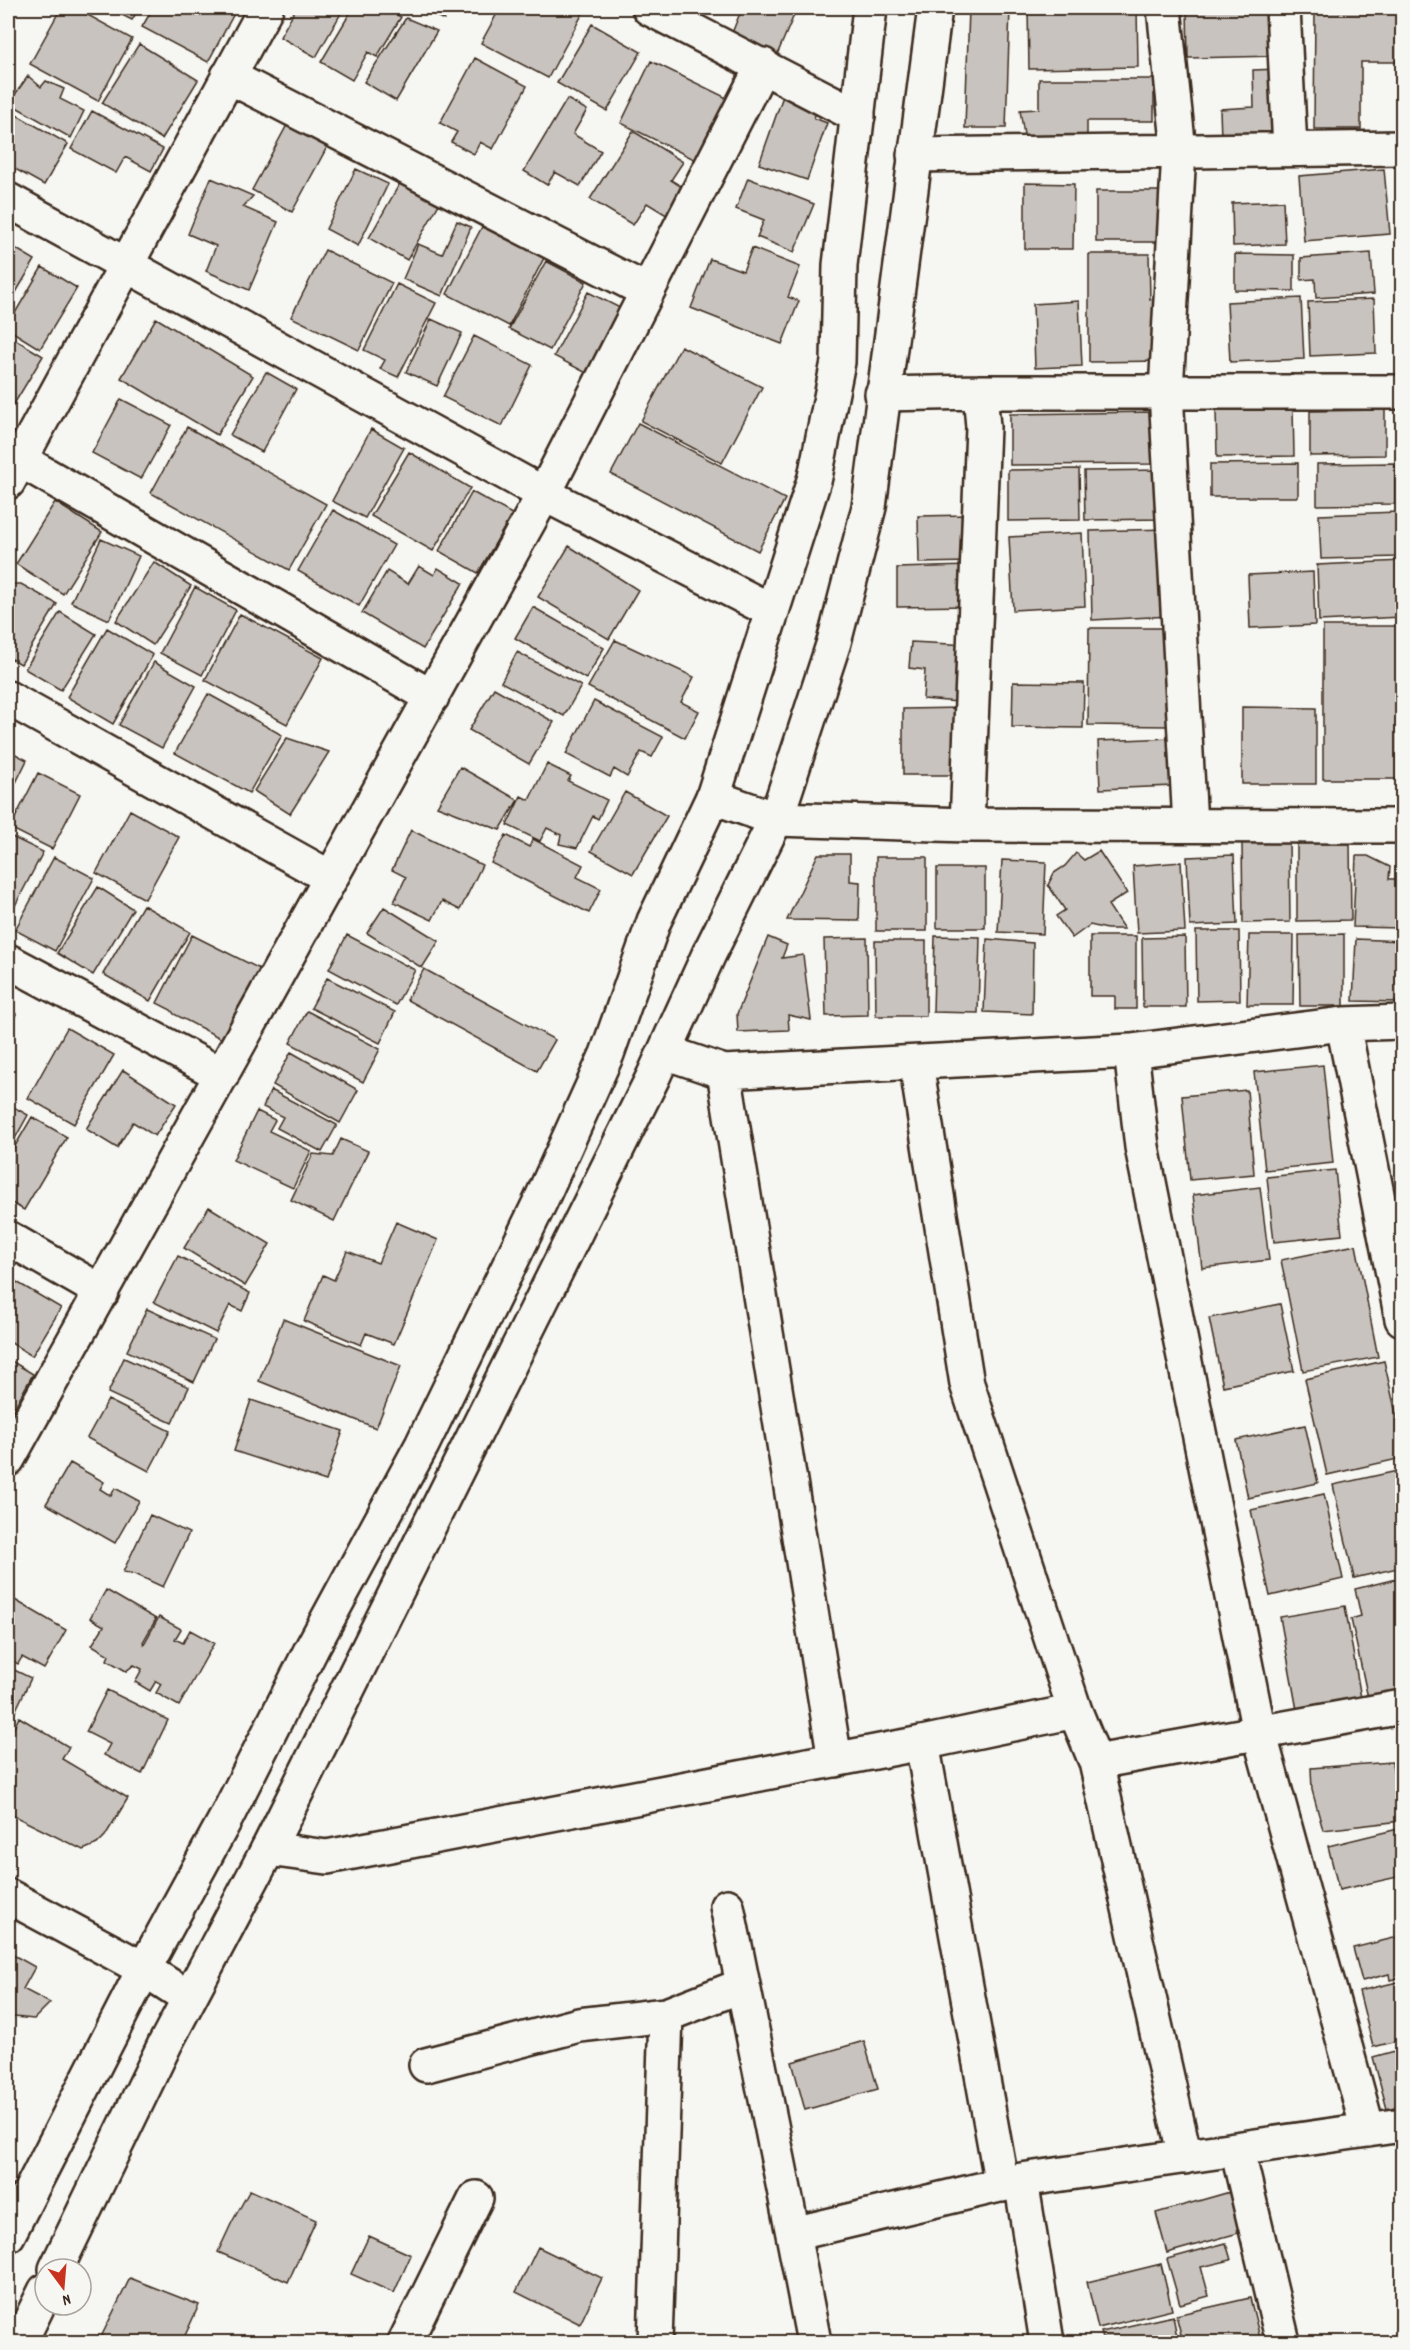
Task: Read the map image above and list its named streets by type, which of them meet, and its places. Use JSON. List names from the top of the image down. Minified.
{"north":"bottom"}
